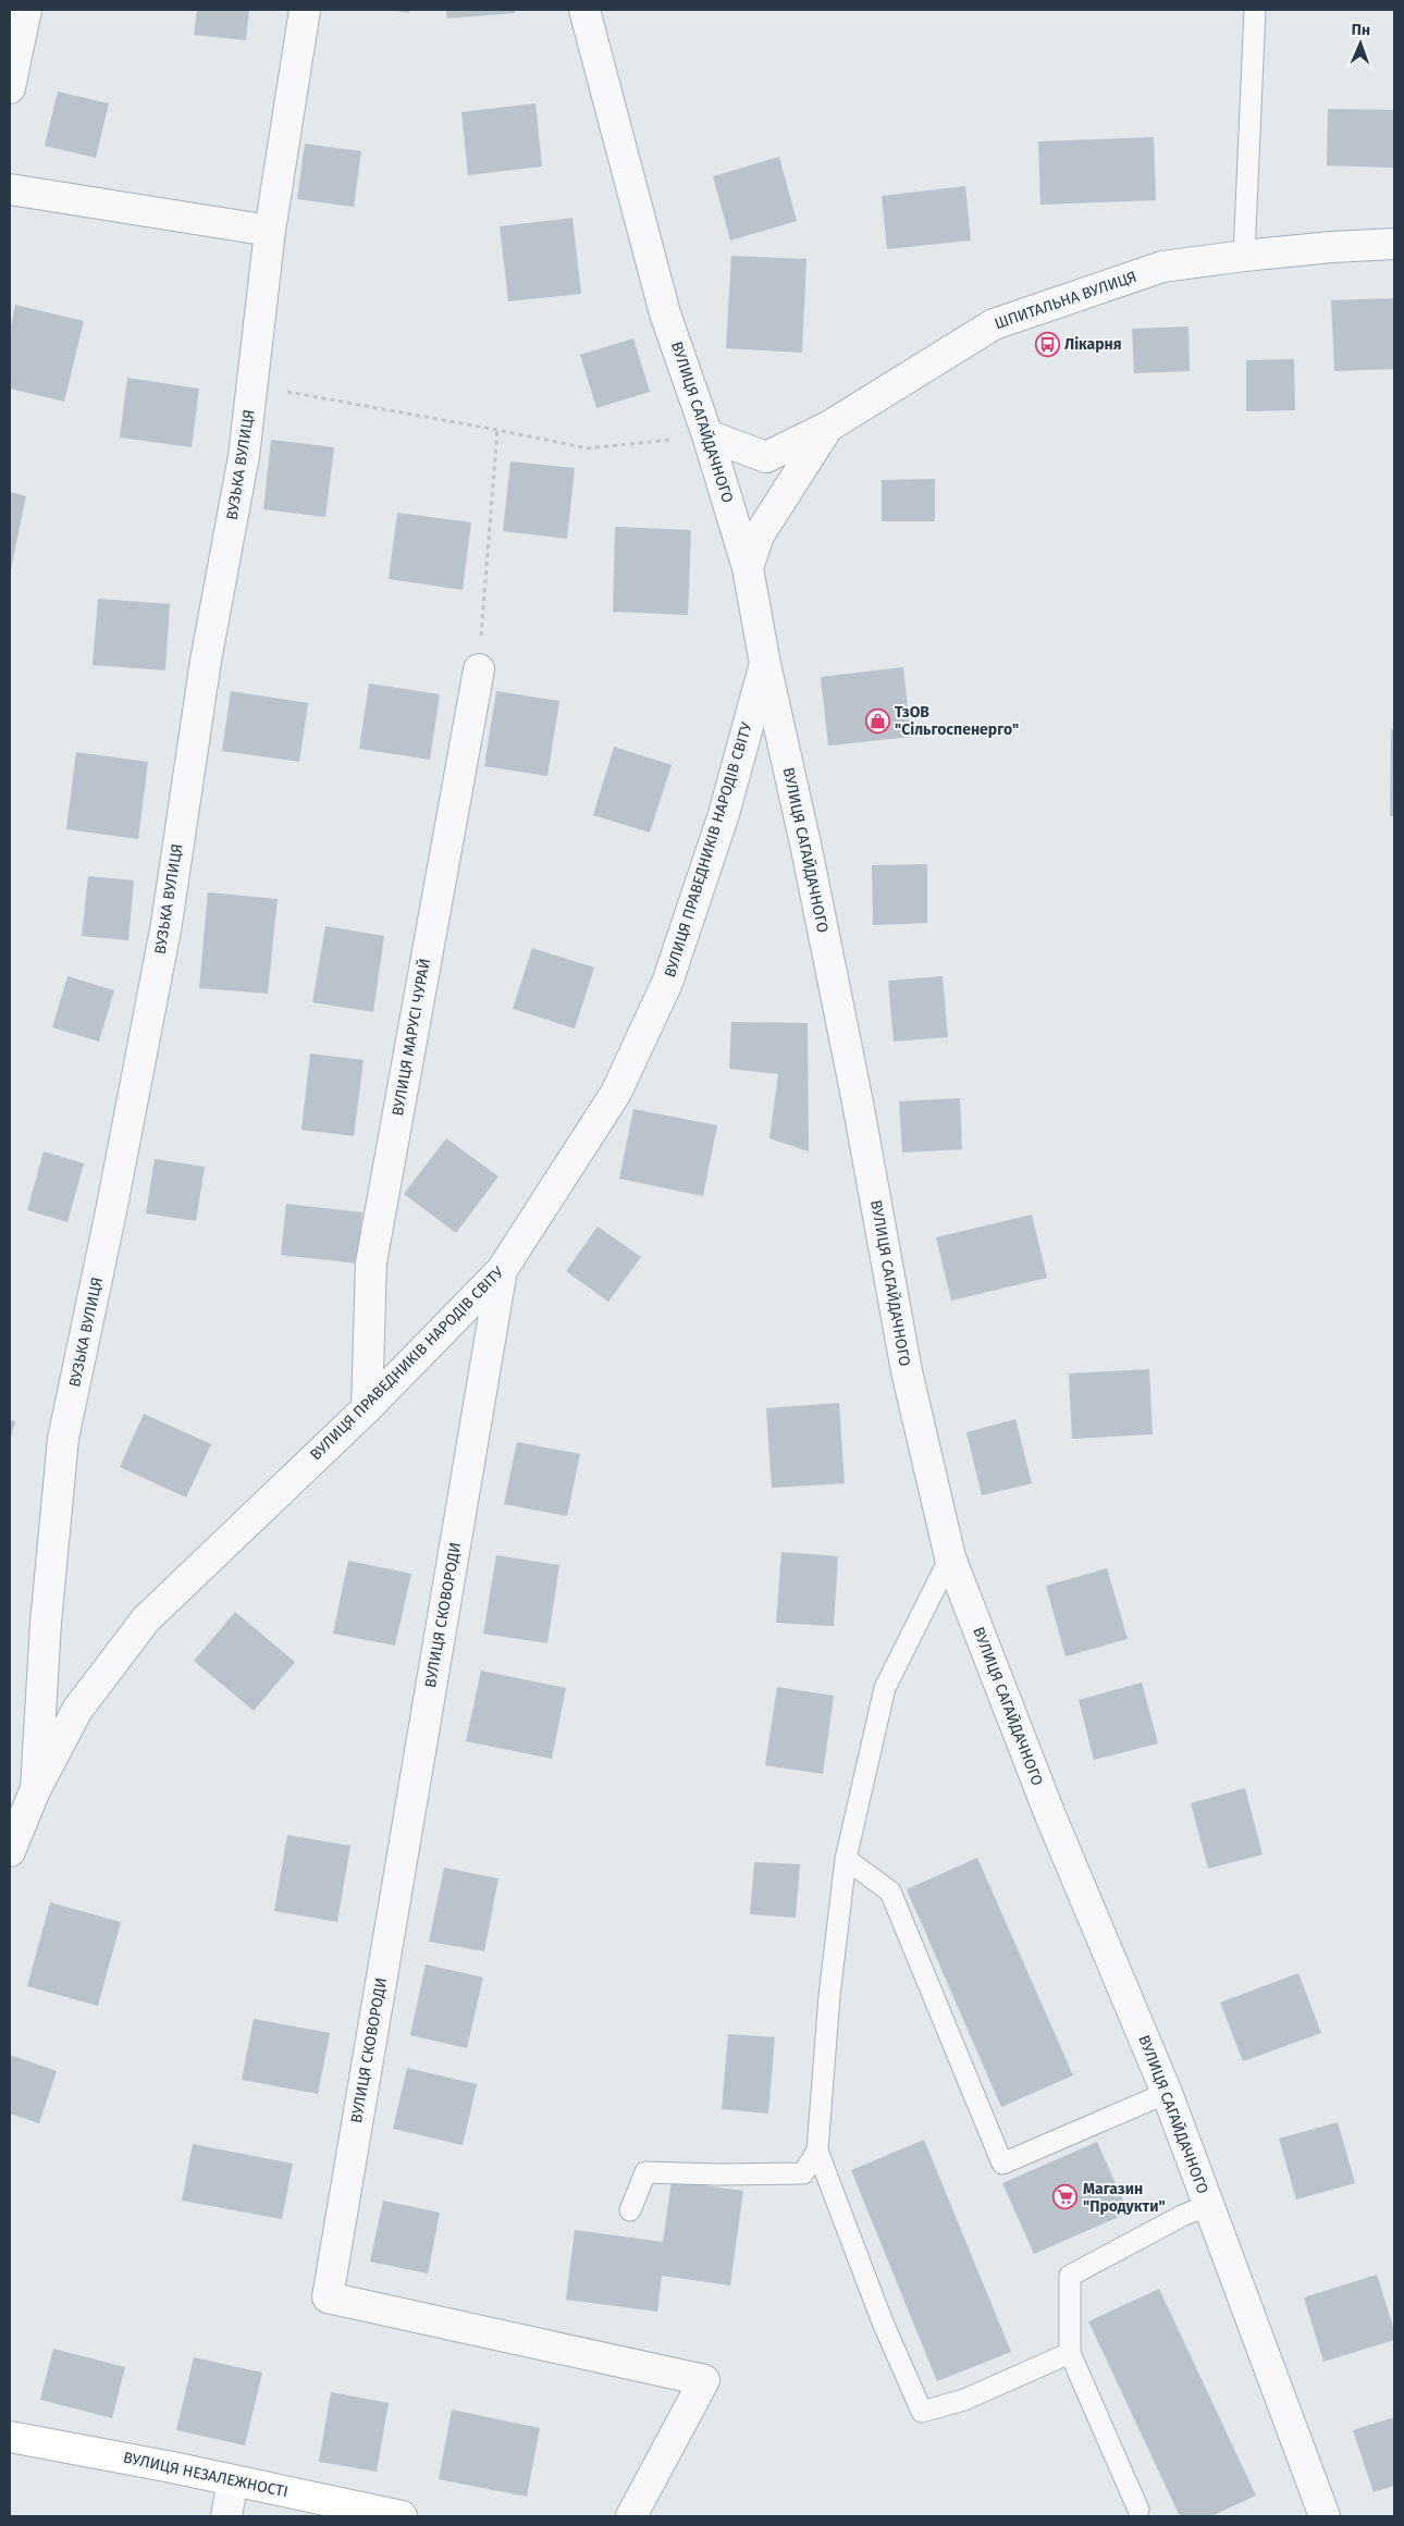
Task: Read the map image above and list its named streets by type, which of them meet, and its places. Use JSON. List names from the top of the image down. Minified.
{"streets":{"street":["ШПИТАЛЬНА ВУЛИЦЯ","ВУЛИЦЯ САГАЙДАЧНОГО","ВУЗЬКА ВУЛИЦЯ","ВУЛИЦЯ ПРАВЕДНИКІВ НАРОДІВ СВІТУ","ВУЛИЦЯ МАРУСІ ЧУРАЙ","ВУЛИЦЯ СКОВОРОДИ","ВУЛИЦЯ НЕЗАЛЕЖНОСТІ"]},"crossings":[["ШПИТАЛЬНА ВУЛИЦЯ","ВУЛИЦЯ САГАЙДАЧНОГО"],["ВУЛИЦЯ САГАЙДАЧНОГО","ВУЛИЦЯ ПРАВЕДНИКІВ НАРОДІВ СВІТУ"],["ВУЗЬКА ВУЛИЦЯ","ВУЛИЦЯ ПРАВЕДНИКІВ НАРОДІВ СВІТУ"],["ВУЛИЦЯ ПРАВЕДНИКІВ НАРОДІВ СВІТУ","ВУЛИЦЯ МАРУСІ ЧУРАЙ"],["ВУЛИЦЯ ПРАВЕДНИКІВ НАРОДІВ СВІТУ","ВУЛИЦЯ СКОВОРОДИ"]],"places":{"bus stop":["Лікарня"],"shop":["ТзОВ \"Сільгоспенерго\""],"supermarket":["Магазин \"Продукти\""]},"north":"top"}
